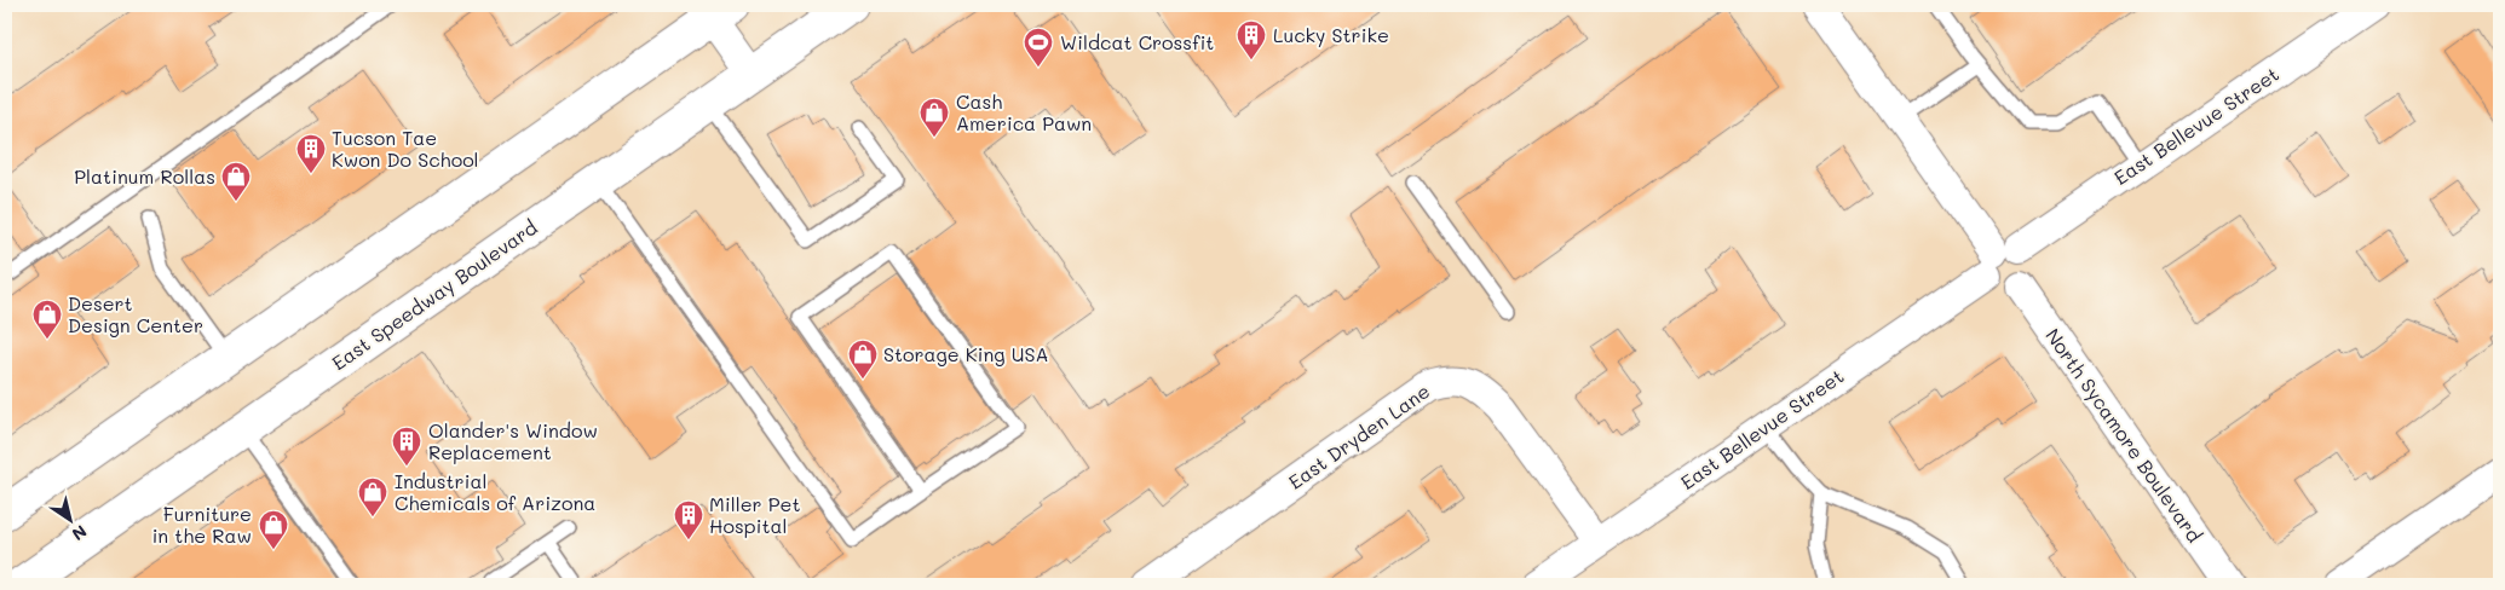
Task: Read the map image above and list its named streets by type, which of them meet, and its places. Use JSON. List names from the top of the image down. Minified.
{"streets":{"main road":["East Speedway Boulevard"],"street":["East Bellevue Street","North Sycamore Boulevard","East Dryden Lane"]},"crossings":[["East Bellevue Street","North Sycamore Boulevard"],["East Bellevue Street","East Dryden Lane"]],"places":{"building":["Lucky Strike","Tucson Tae Kwon Do School","Olander's Window Replacement","Miller Pet Hospital"],"sports":["Wildcat Crossfit"],"shop":["Cash America Pawn","Platinum Rollas","Desert Design Center","Storage King USA","Industrial Chemicals of Arizona","Furniture in the Raw"]},"north":"bottom right"}
